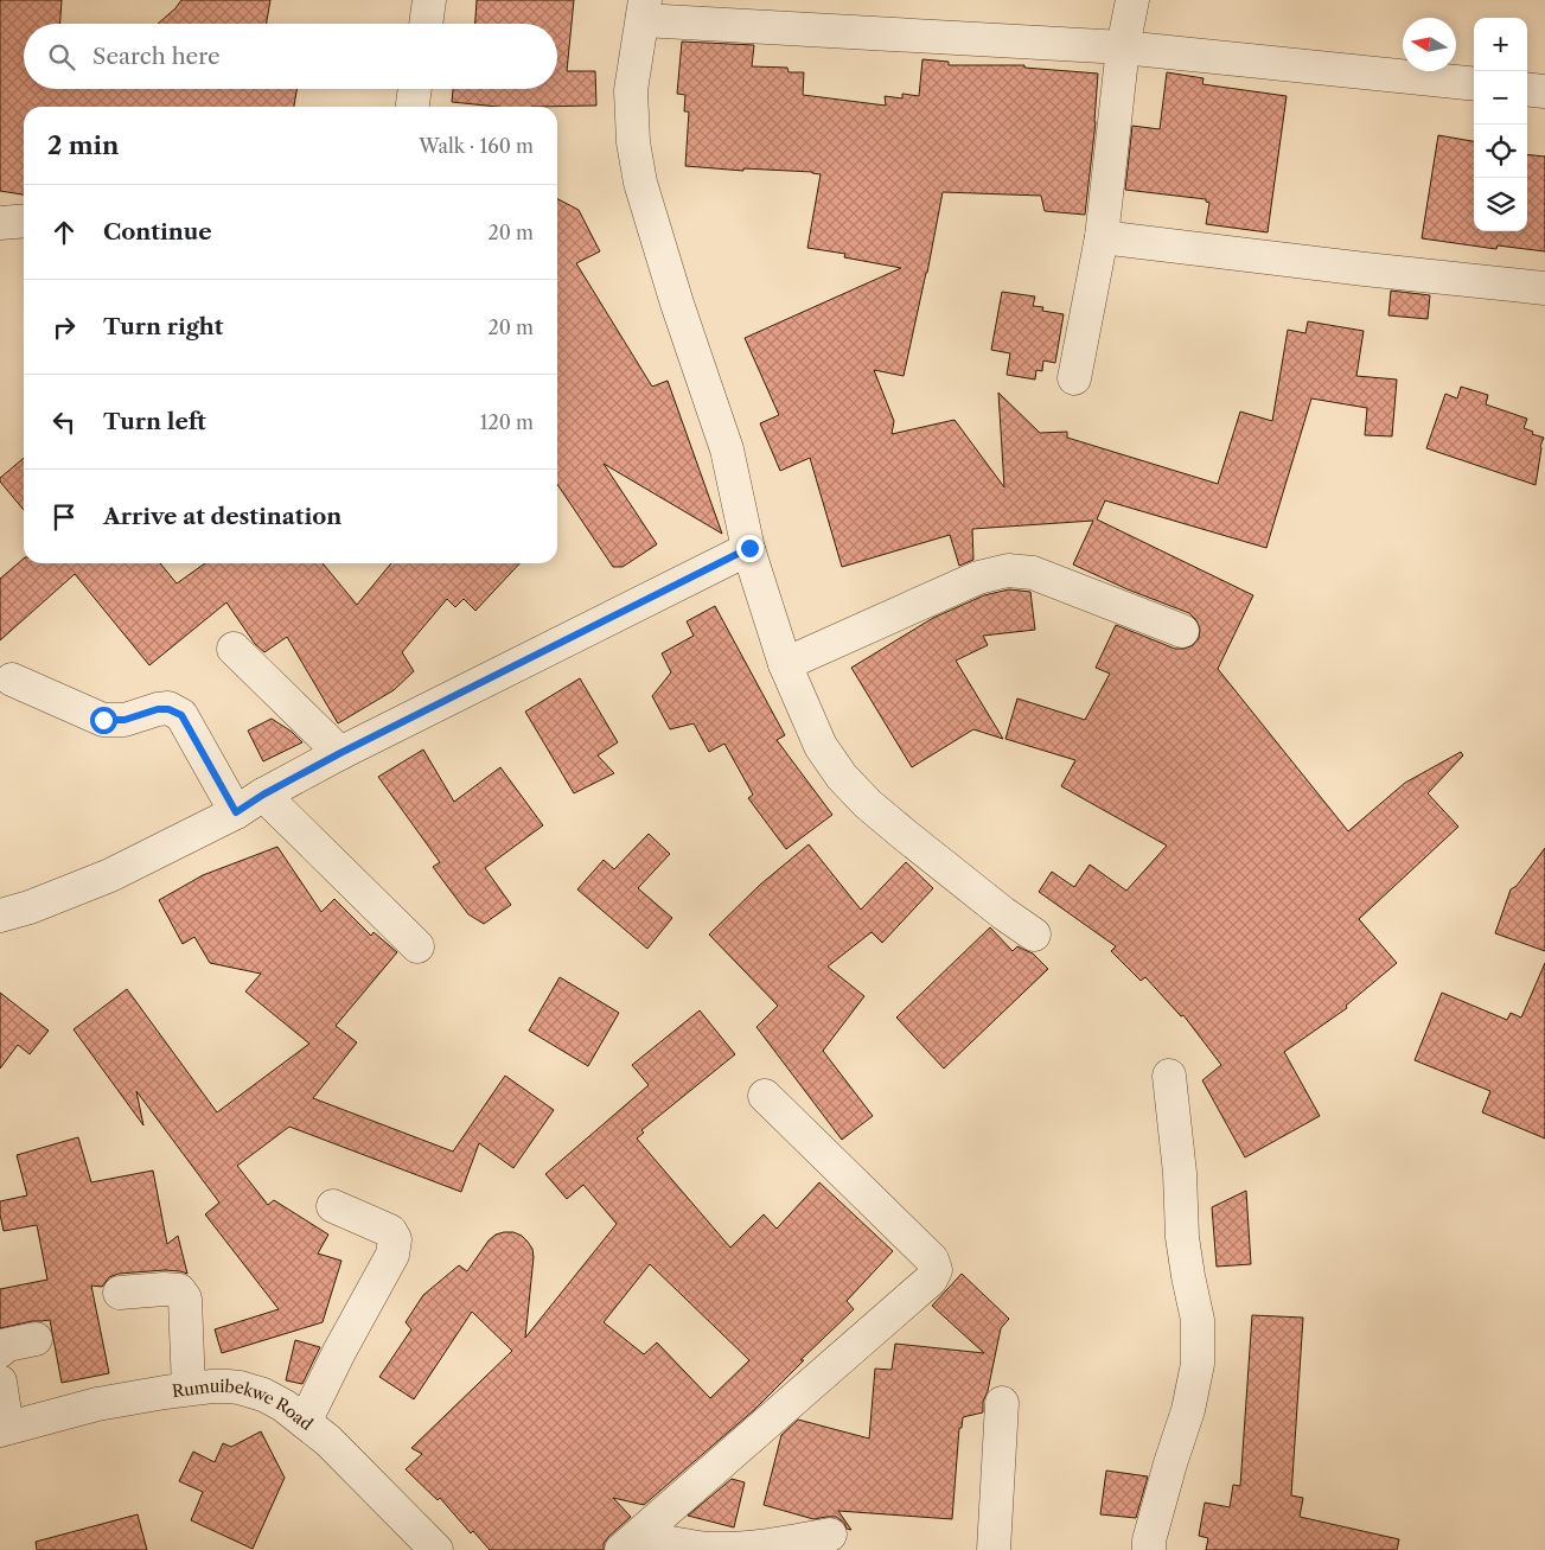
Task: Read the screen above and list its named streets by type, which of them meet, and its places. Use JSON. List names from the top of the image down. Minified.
{"streets":{"street":["Rumuibekwe Road"]},"north":"left","page":{"map_buttons":["+","−"],"search":"Search here","heading":["2 min","Walk · 160 m"],"list":[["Continue","20 m"],["Turn right","20 m"],["Turn left","120 m"],"Arrive at destination"]}}
